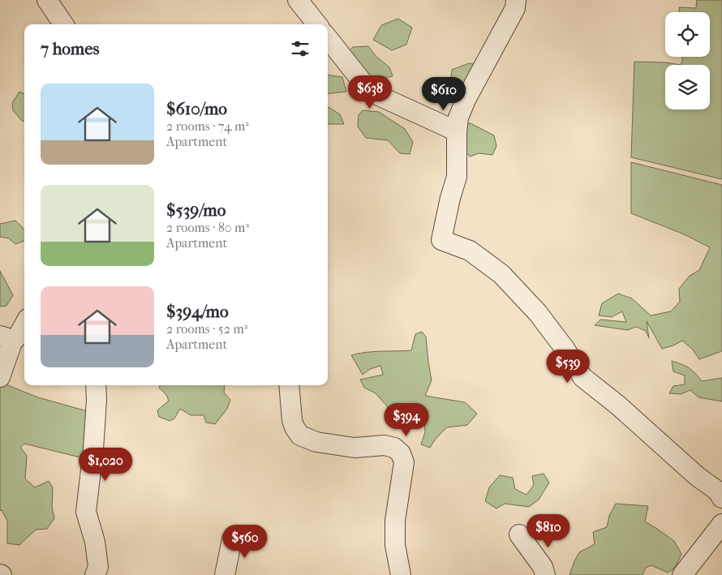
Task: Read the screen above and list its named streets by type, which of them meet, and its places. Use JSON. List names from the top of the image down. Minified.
{"page":{"heading":"7 homes","list":[{"name":"$610/mo","note":"2 rooms · 74 m² · Apartment"},{"name":"$539/mo","note":"2 rooms · 80 m² · Apartment"},{"name":"$394/mo","note":"2 rooms · 52 m² · Apartment"}],"price":["$638","$610","$539","$394","$1,020","$810","$560"]}}
